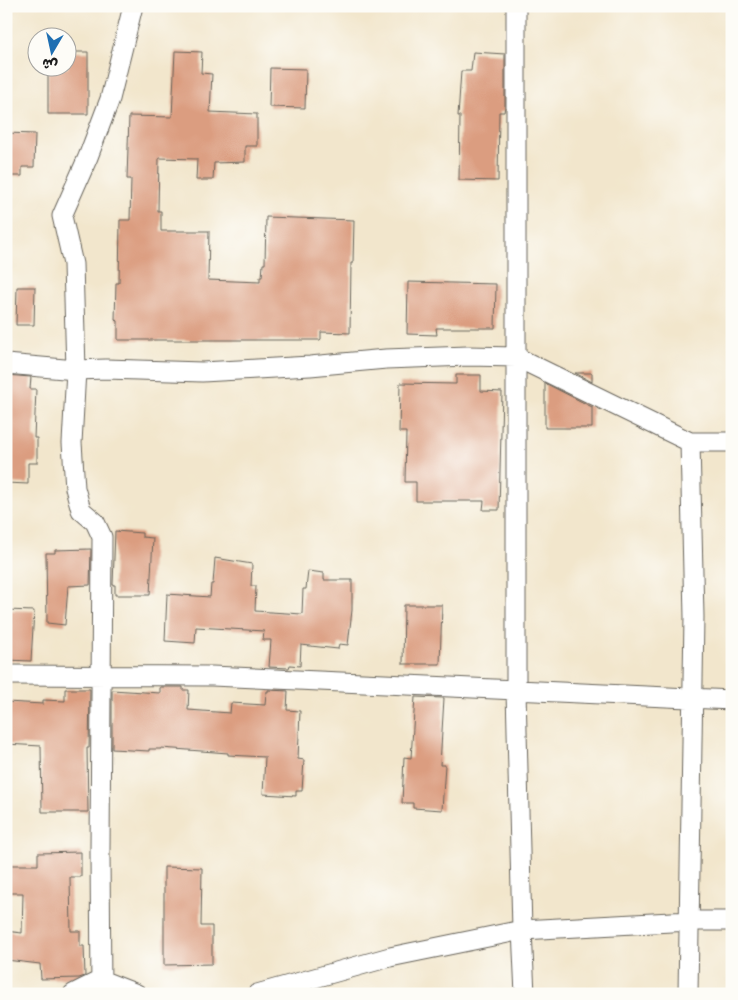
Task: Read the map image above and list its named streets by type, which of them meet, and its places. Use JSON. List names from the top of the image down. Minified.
{"north":"bottom"}
